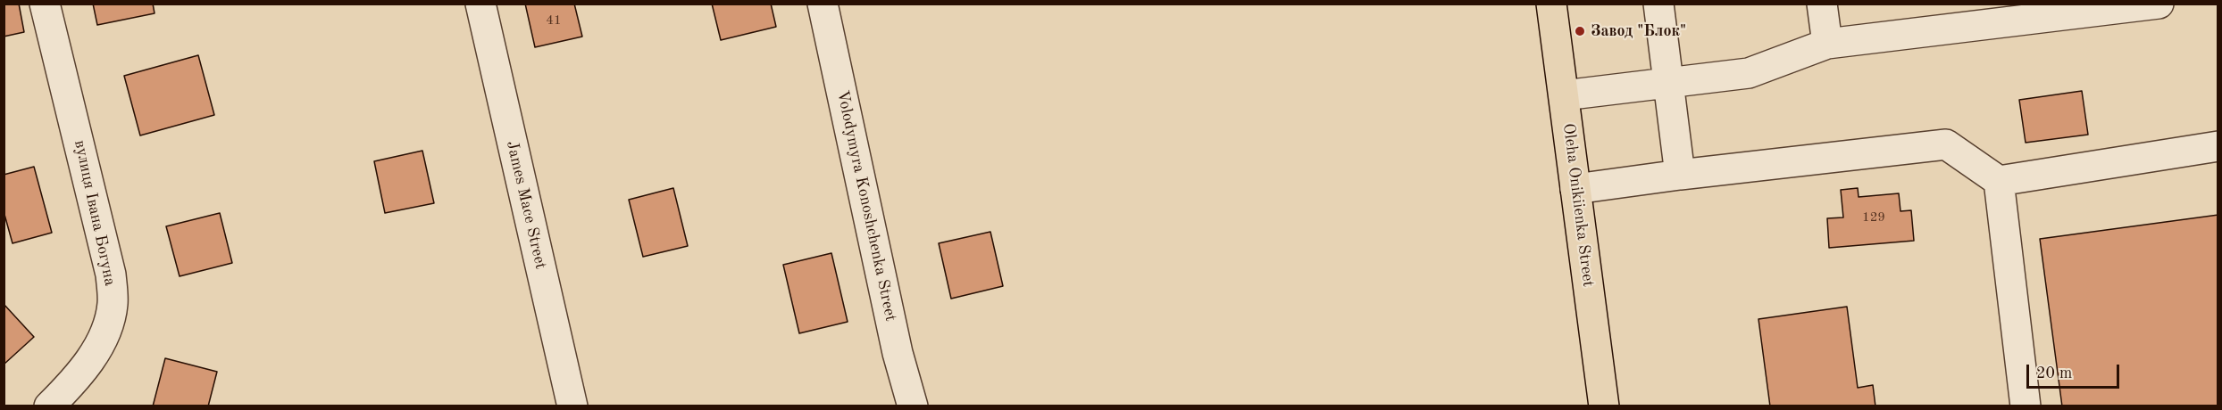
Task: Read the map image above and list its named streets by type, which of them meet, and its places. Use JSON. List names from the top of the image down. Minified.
{"streets":{"main road":["Oleha Onikiienka Street"],"street":["James Mace Street","Volodymyra Konoshchenka Street","вулиця Івана Богуна"]},"places":["Завод \"Блок\""],"house_numbers":["41","129"],"scale_bar":"20 m"}
